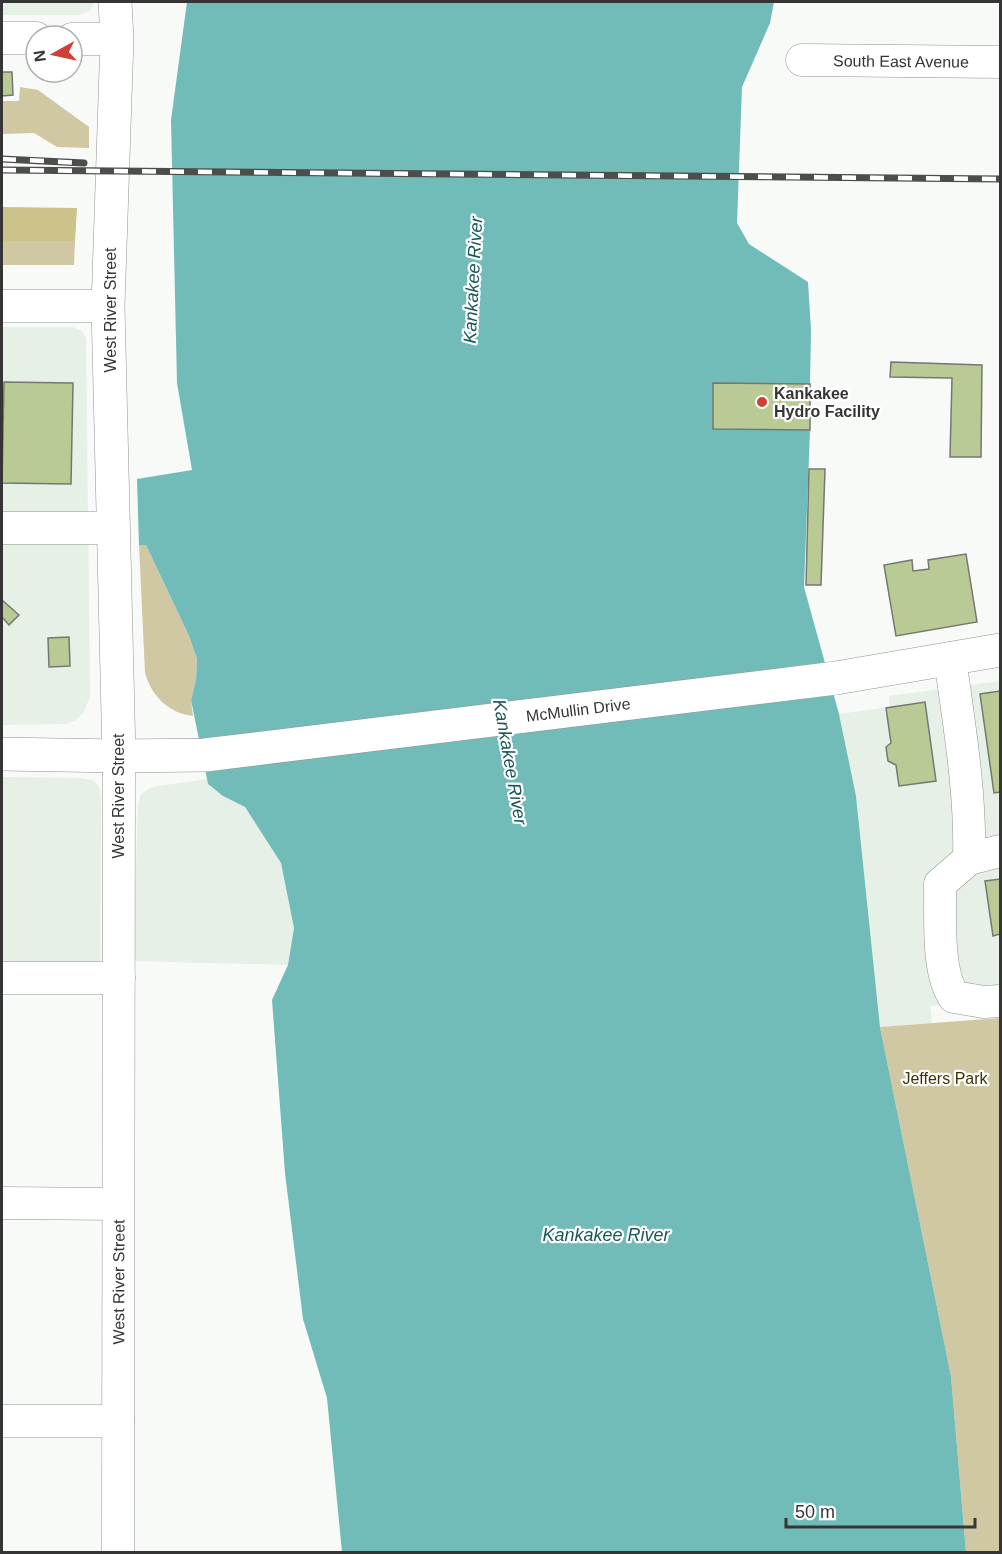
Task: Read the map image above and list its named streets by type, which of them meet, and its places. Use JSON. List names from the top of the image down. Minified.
{"streets":{"main road":["West River Street","McMullin Drive"],"street":["South East Avenue"]},"crossings":[["West River Street","McMullin Drive"]],"water":["Kankakee River"],"parks":["Jeffers Park"],"places":["Kankakee Hydro Facility"],"scale_bar":"50 m","north":"left"}
